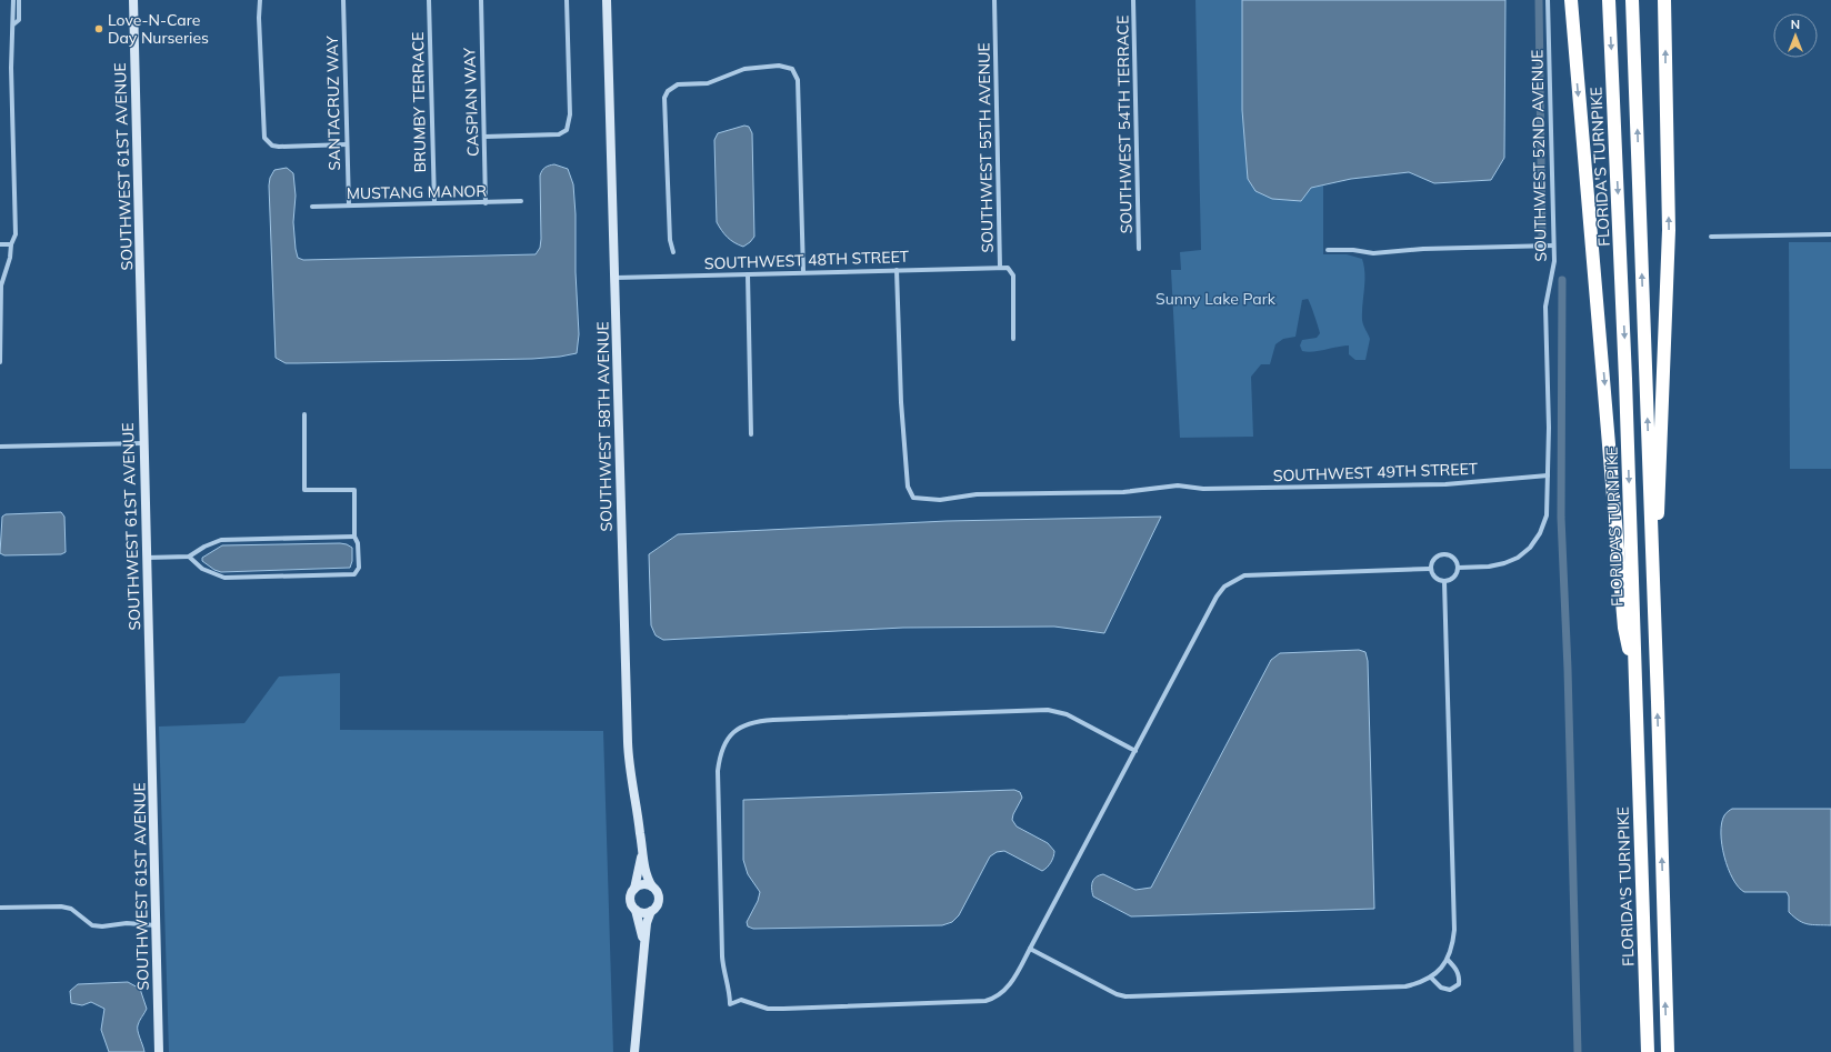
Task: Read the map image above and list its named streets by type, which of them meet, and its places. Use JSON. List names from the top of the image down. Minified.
{"streets":{"highway":["FLORIDA'S TURNPIKE"],"street":["BRUMBY TERRACE","CASPIAN WAY","SANTACRUZ WAY","SOUTHWEST 54TH TERRACE","SOUTHWEST 55TH AVENUE","SOUTHWEST 52ND AVENUE","SOUTHWEST 61ST AVENUE","MUSTANG MANOR","SOUTHWEST 48TH STREET","SOUTHWEST 58TH AVENUE","SOUTHWEST 49TH STREET"]},"crossings":[["BRUMBY TERRACE","MUSTANG MANOR"],["CASPIAN WAY","MUSTANG MANOR"],["SANTACRUZ WAY","MUSTANG MANOR"],["SOUTHWEST 55TH AVENUE","SOUTHWEST 48TH STREET"],["SOUTHWEST 52ND AVENUE","SOUTHWEST 49TH STREET"],["SOUTHWEST 48TH STREET","SOUTHWEST 58TH AVENUE"],["SOUTHWEST 48TH STREET","SOUTHWEST 49TH STREET"]],"parks":["Sunny Lake Park"],"places":["Love-N-Care Day Nurseries"],"north":"top"}
